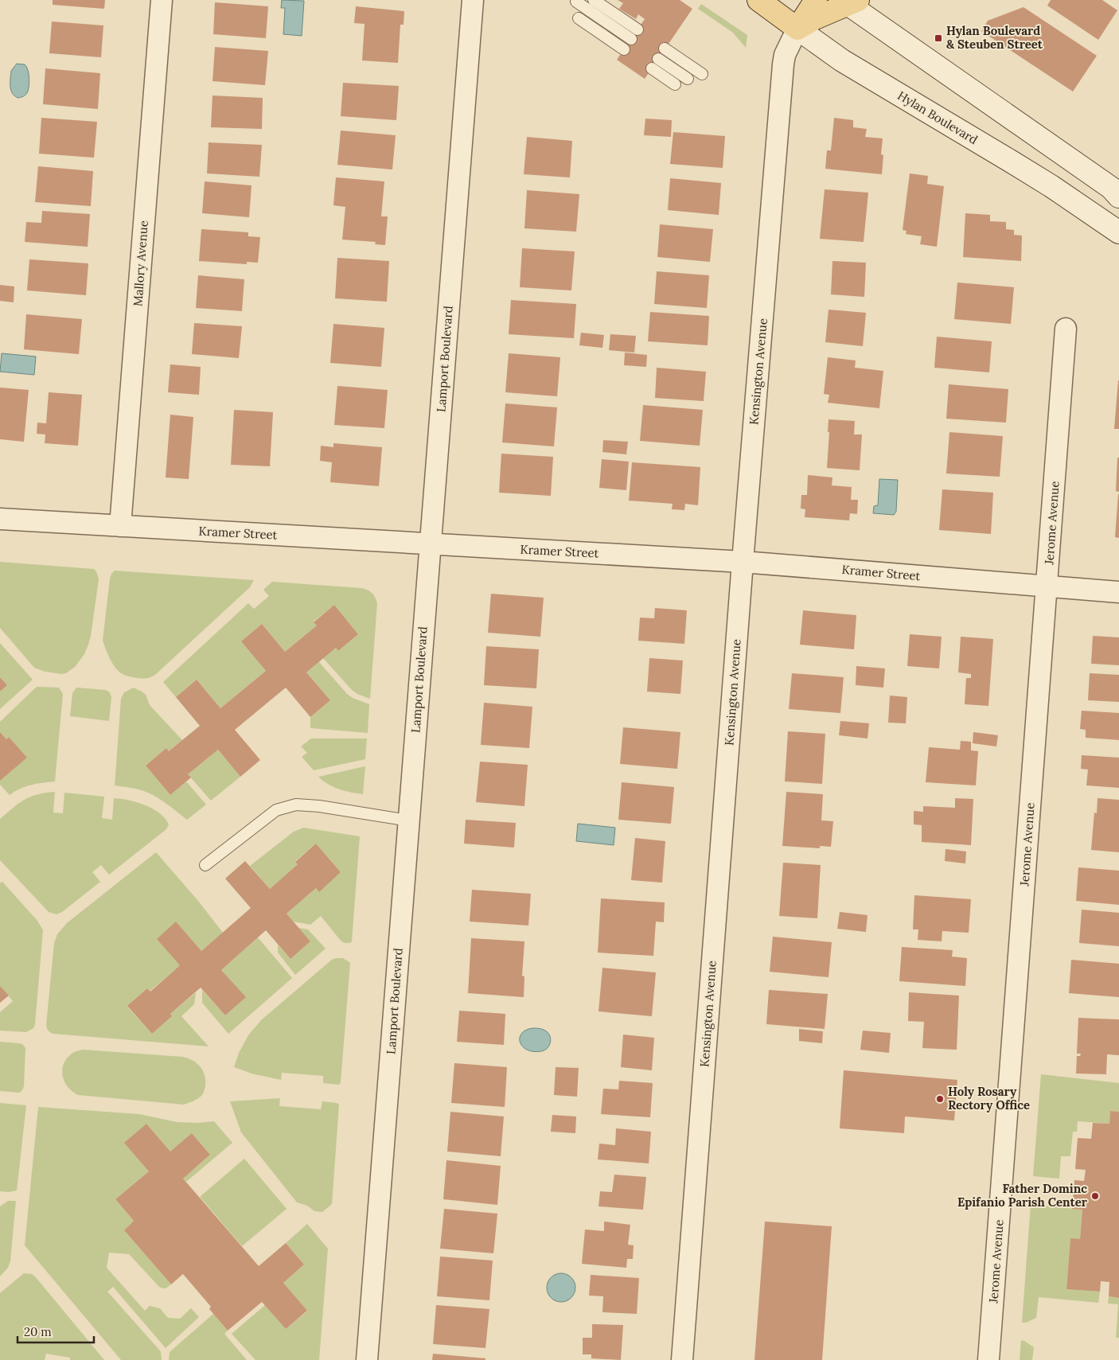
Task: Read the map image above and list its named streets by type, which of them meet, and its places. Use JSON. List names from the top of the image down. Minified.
{"streets":{"main road":["Hylan Boulevard"],"street":["Mallory Avenue","Lamport Boulevard","Kensington Avenue","Jerome Avenue","Kramer Street"]},"crossings":[["Hylan Boulevard","Kensington Avenue"],["Mallory Avenue","Kramer Street"],["Lamport Boulevard","Kramer Street"],["Kensington Avenue","Kramer Street"],["Jerome Avenue","Kramer Street"]],"places":{"transit":["Hylan Boulevard & Steuben Street"],"other":["Holy Rosary Rectory Office","Father Dominc Epifanio Parish Center"]},"scale_bar":"20 m"}
